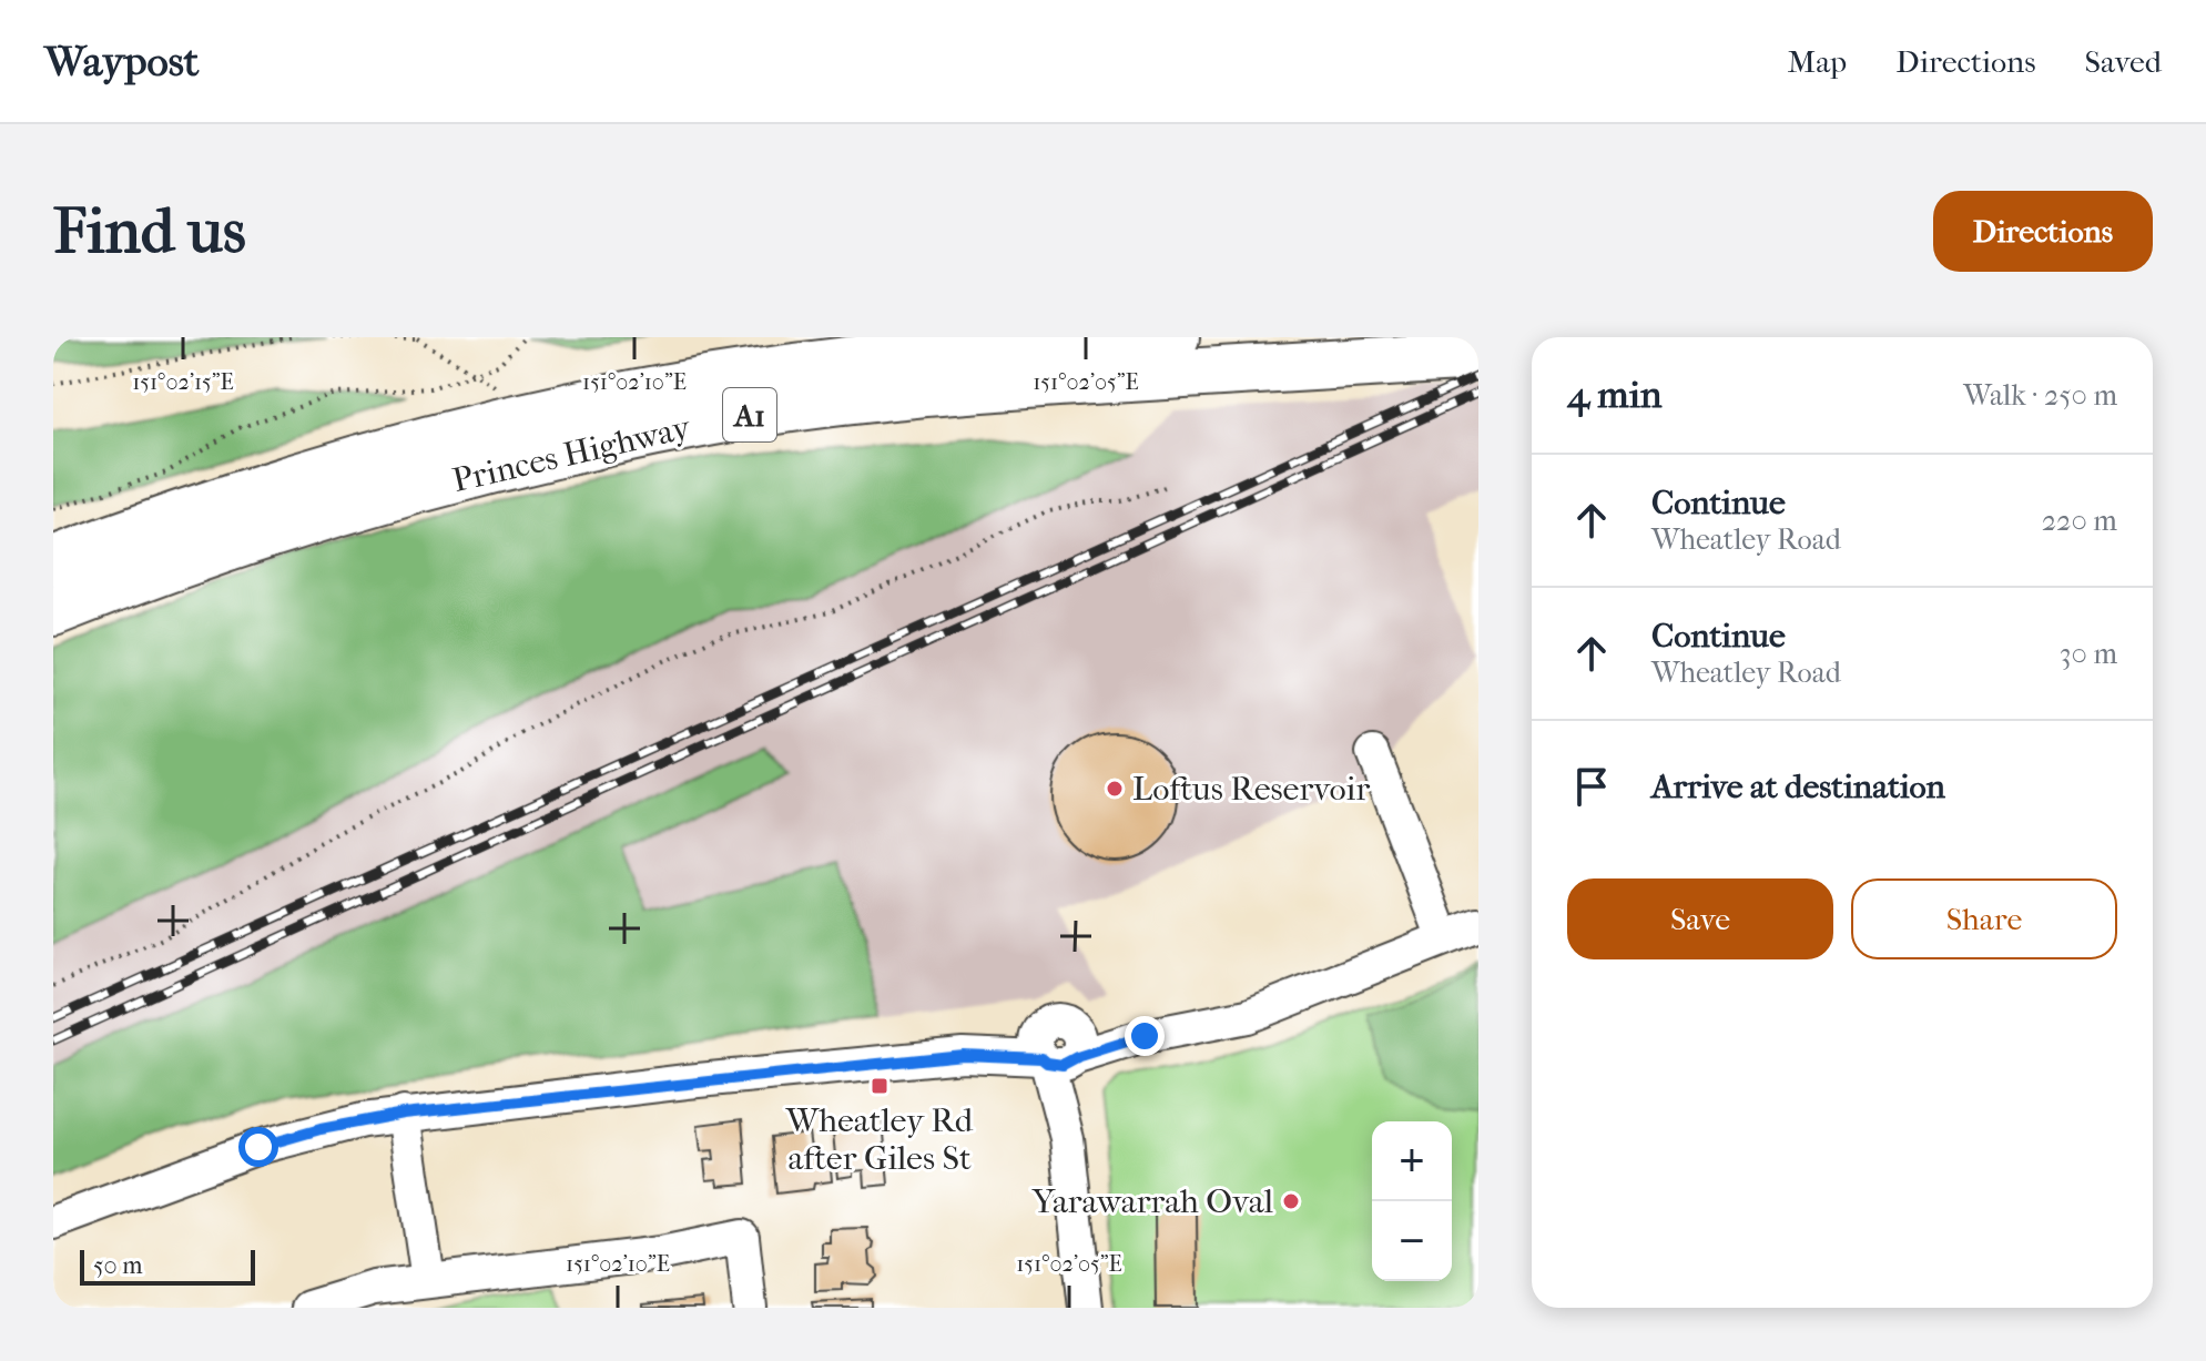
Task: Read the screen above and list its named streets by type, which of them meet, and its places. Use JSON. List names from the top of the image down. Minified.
{"streets":{"highway":["A1","Princes Highway"]},"places":{"other":["Loftus Reservoir","Yarawarrah Oval"],"transit":["Wheatley Rd after Giles St"]},"scale_bar":"50 m","page":{"header":"Waypost","nav":["Map","Directions","Saved"],"buttons":["Directions",["Save","Share"]],"title":"Find us","heading":["4 min","Walk · 250 m"],"list":[["Continue","Wheatley Road","220 m"],["Continue","Wheatley Road","30 m"],"Arrive at destination"],"map_buttons":["+","−"],"scale":"50 m"},"coordinates":["151°02'15\"E","151°02'10\"E","151°02'05\"E"]}
